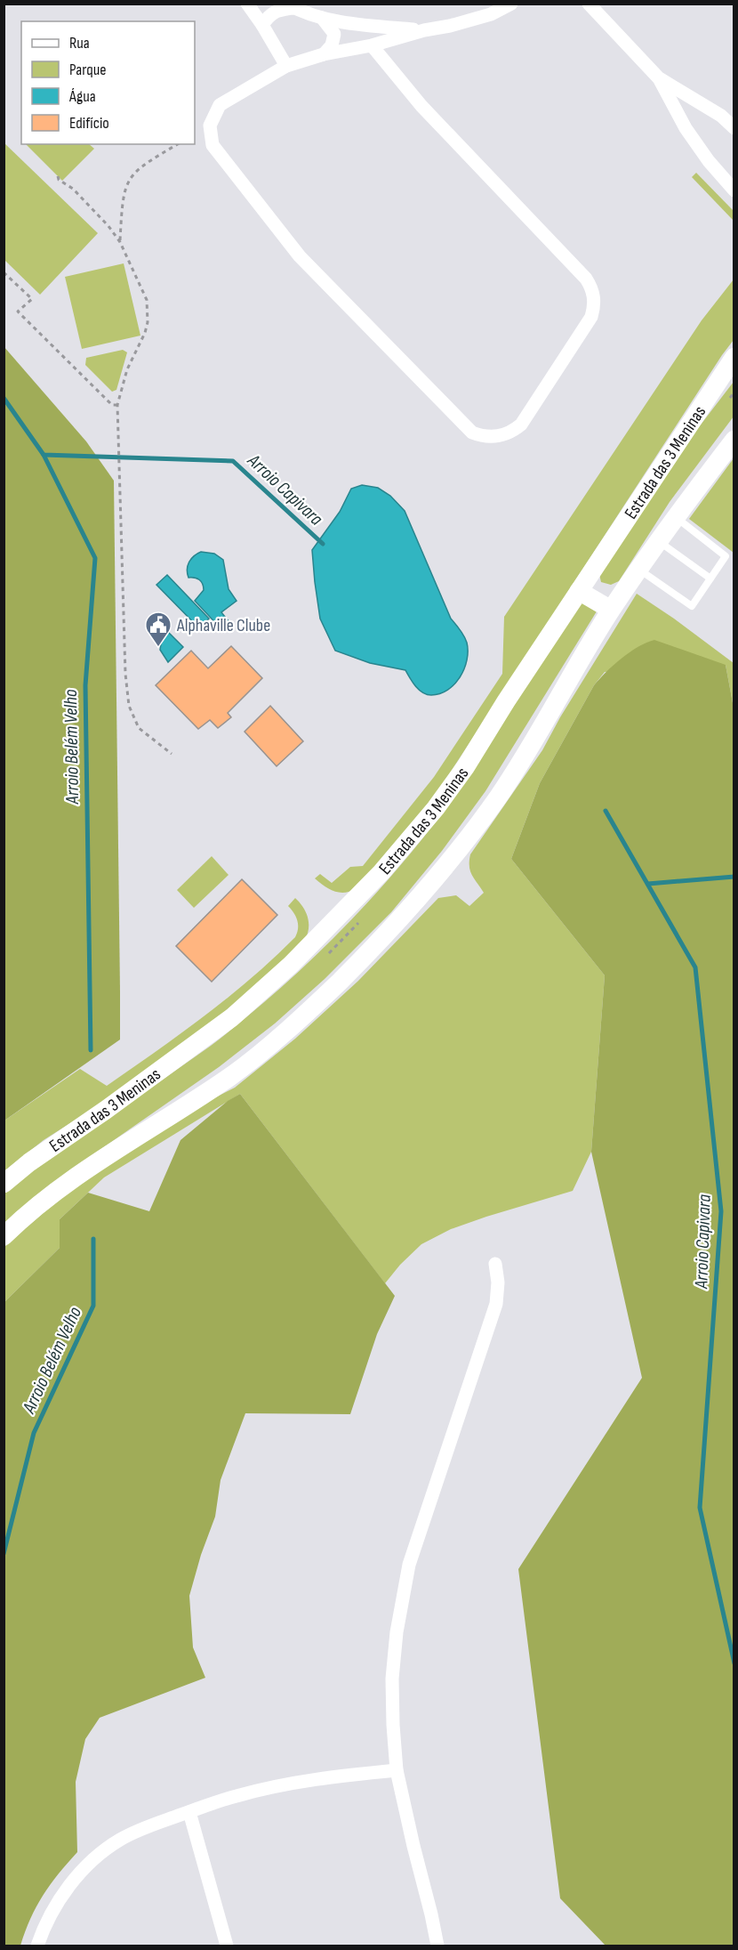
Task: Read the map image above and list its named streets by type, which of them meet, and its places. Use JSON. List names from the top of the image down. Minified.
{"streets":{"main road":["Estrada das 3 Meninas"]},"water":["Arroio Capivara","Arroio Belém Velho"],"places":{"public building":["Alphaville Clube"]},"legend":["Rua","Parque","Água","Edifício"]}
